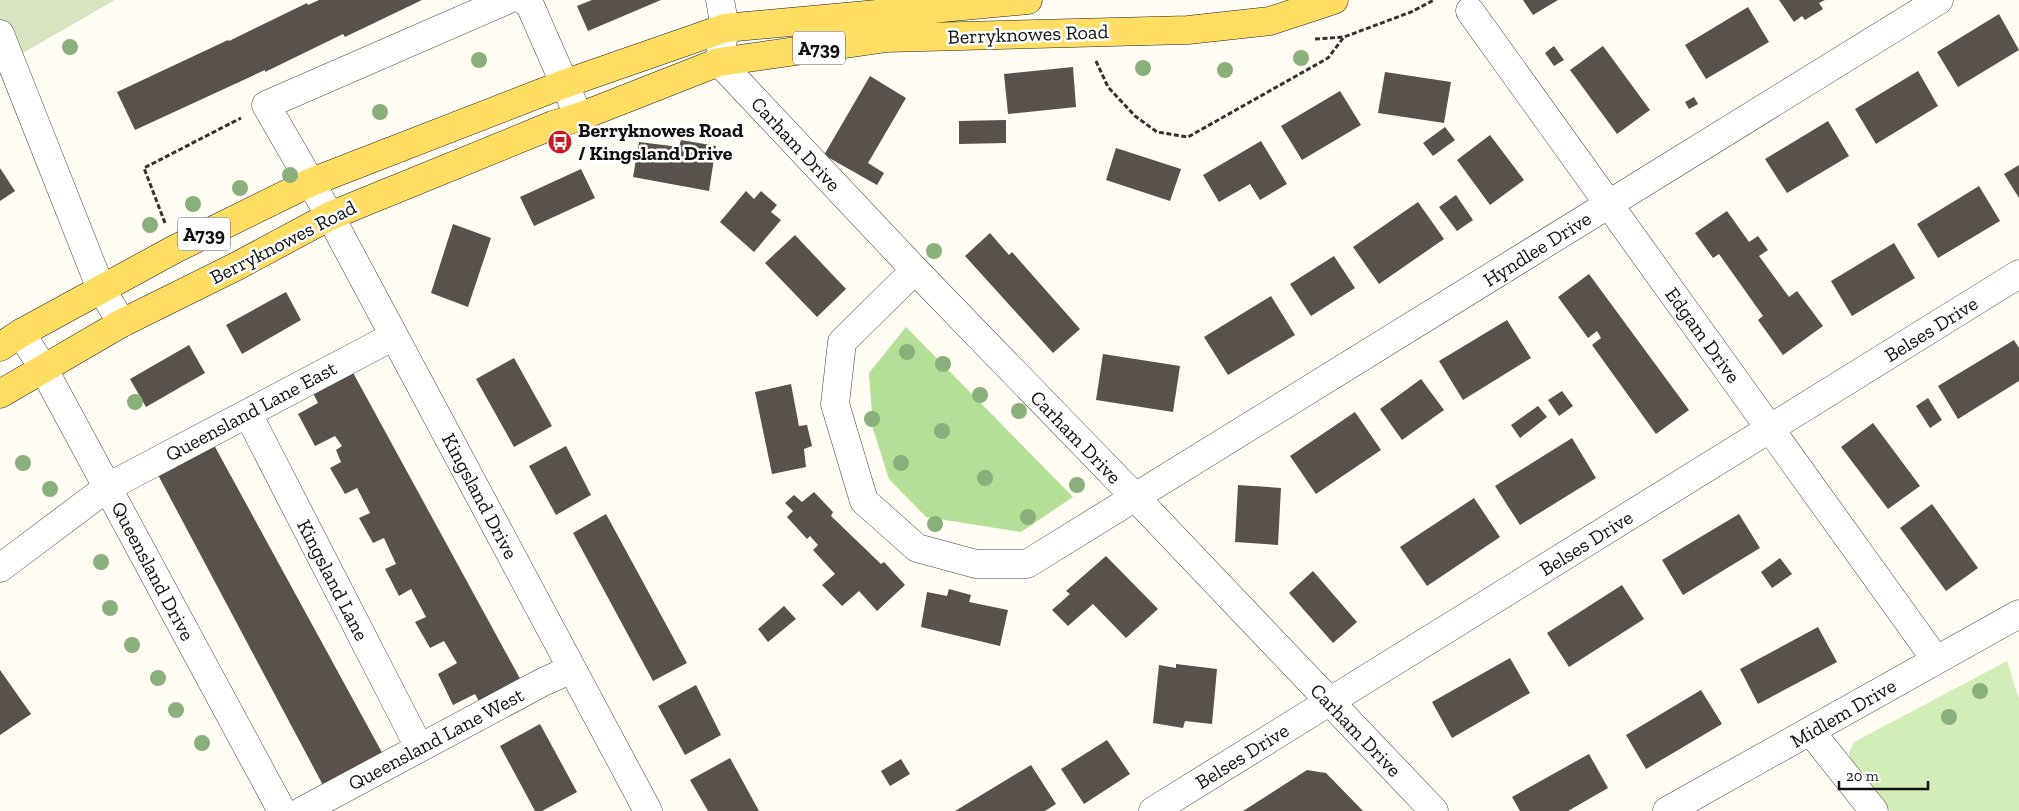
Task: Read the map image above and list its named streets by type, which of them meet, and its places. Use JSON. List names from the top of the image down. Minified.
{"streets":{"main road":["Berryknowes Road","A739"],"street":["Carham Drive","Hyndlee Drive","Belses Drive","Edgam Drive","Queensland Lane East","Kingsland Drive","Queensland Drive","Kingsland Lane","Midlem Drive","Queensland Lane West"]},"crossings":[["Berryknowes Road","Carham Drive"],["Berryknowes Road","Kingsland Drive"],["Berryknowes Road","Queensland Drive"],["Carham Drive","Hyndlee Drive"],["Carham Drive","Belses Drive"],["Hyndlee Drive","Edgam Drive"],["Belses Drive","Edgam Drive"],["Edgam Drive","Midlem Drive"],["Queensland Lane East","Kingsland Drive"],["Queensland Lane East","Queensland Drive"],["Queensland Lane East","Kingsland Lane"],["Kingsland Drive","Queensland Lane West"],["Kingsland Lane","Queensland Lane West"]],"places":{"bus stop":["Berryknowes Road / Kingsland Drive"]},"scale_bar":"20 m"}
